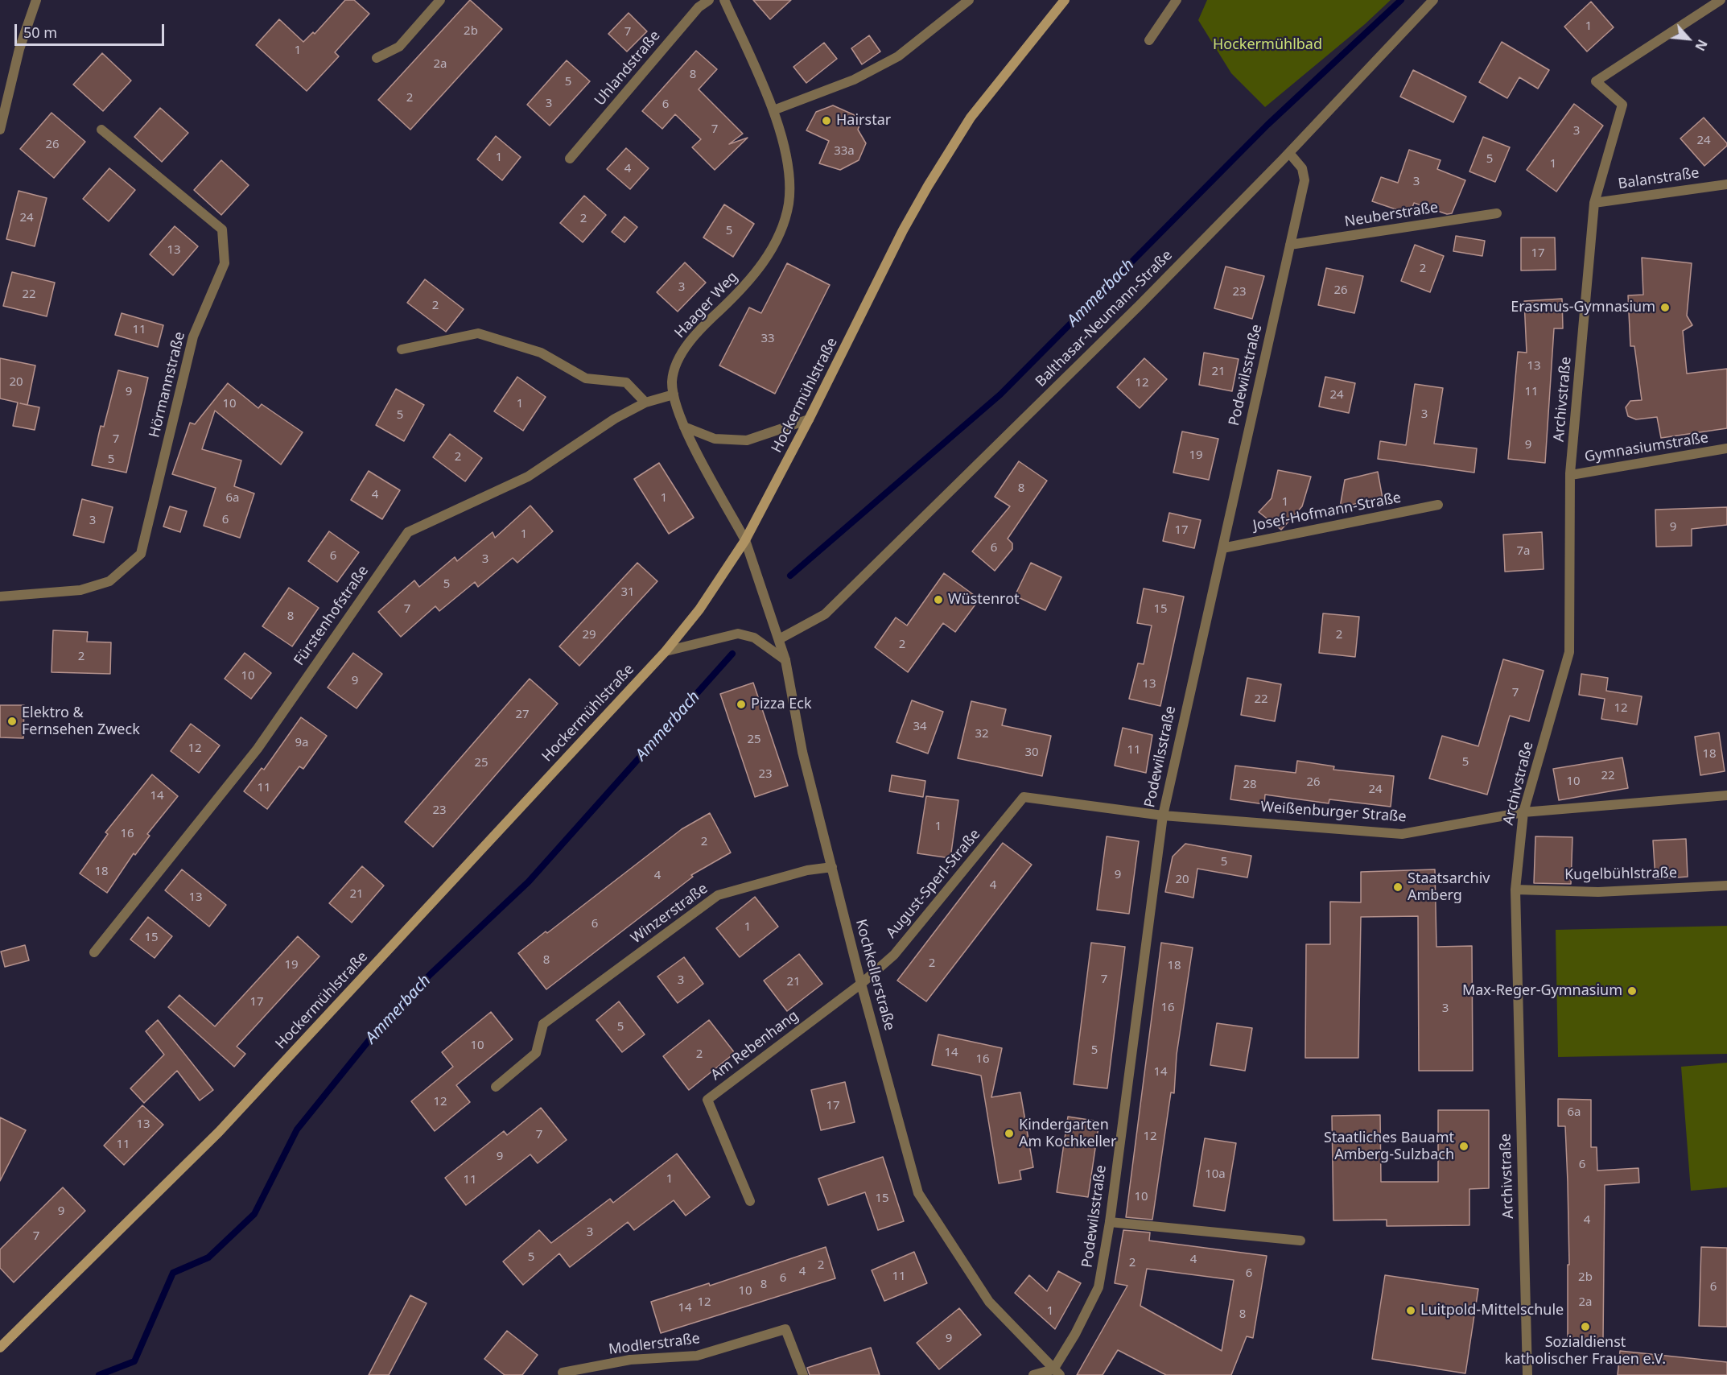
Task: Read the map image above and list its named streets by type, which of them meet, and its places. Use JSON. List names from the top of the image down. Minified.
{"streets":{"main road":["Hockermühlstraße"],"street":["Uhlandstraße","Balanstraße","Neuberstraße","Haager Weg","Balthasar-Neumann-Straße","Podewilsstraße","Hörmannstraße","Archivstraße","Gymnasiumstraße","Josef-Hofmann-Straße","Fürstenhofstraße","Weißenburger Straße","Kugelbühlstraße","August-Sperl-Straße","Winzerstraße","Kochkellerstraße","Am Rebenhang","Modlerstraße"]},"crossings":[["Balanstraße","Archivstraße"],["Neuberstraße","Podewilsstraße"],["Haager Weg","Hockermühlstraße"],["Haager Weg","Fürstenhofstraße"],["Haager Weg","Kochkellerstraße"],["Balthasar-Neumann-Straße","Podewilsstraße"],["Balthasar-Neumann-Straße","Kochkellerstraße"],["Podewilsstraße","Josef-Hofmann-Straße"],["Podewilsstraße","Weißenburger Straße"],["Podewilsstraße","Kochkellerstraße"],["Hockermühlstraße","Kochkellerstraße"],["Archivstraße","Gymnasiumstraße"],["Archivstraße","Weißenburger Straße"],["Archivstraße","Kugelbühlstraße"],["Weißenburger Straße","August-Sperl-Straße"],["August-Sperl-Straße","Kochkellerstraße"],["August-Sperl-Straße","Am Rebenhang"],["Winzerstraße","Kochkellerstraße"],["Kochkellerstraße","Am Rebenhang"]],"water":["Ammerbach"],"parks":["Hockermühlbad"],"places":["Hairstar","Erasmus-Gymnasium","Wüstenrot","Pizza Eck","Elektro & Fernsehen Zweck","Staatsarchiv Amberg","Max-Reger-Gymnasium","Kindergarten Am Kochkeller","Staatliches Bauamt Amberg-Sulzbach","Luitpold-Mittelschule","Sozialdienst katholischer Frauen e.V."],"house_numbers":["1","2b","7","1","2a","8","5","2","3","6","7","3","24","26","33a","1","5","1","4","3","24","2","5","13","17","2","3","26","23","22","2","11","33","13","21","20","12","9","11","24","10","1","3","5","7","9","19","2","5","8","4","6a","1","1","6","3","9","17","1","6","7a","6","3","5","31","7","15","8","29","2","2","2","10","9","13","7","22","12","27","34","32","25","9a","12","11","30","18","5","25","23","22","10","26","28","11","24","14","23","1","16","2","5","18","9","4","20","4","21","13","6","1","15","8","2","19","18","7","3","21","17","16","3","5","10","5","14","2","16","14","12","17","6a","13","7","12","11","9","6","10a","1","11","10","15","9","4","3","7","5","4","2","2","4","6","11","2b","6","8","6","10","12","2a","14","1","8","9"],"scale_bar":"50 m","north":"bottom right"}
